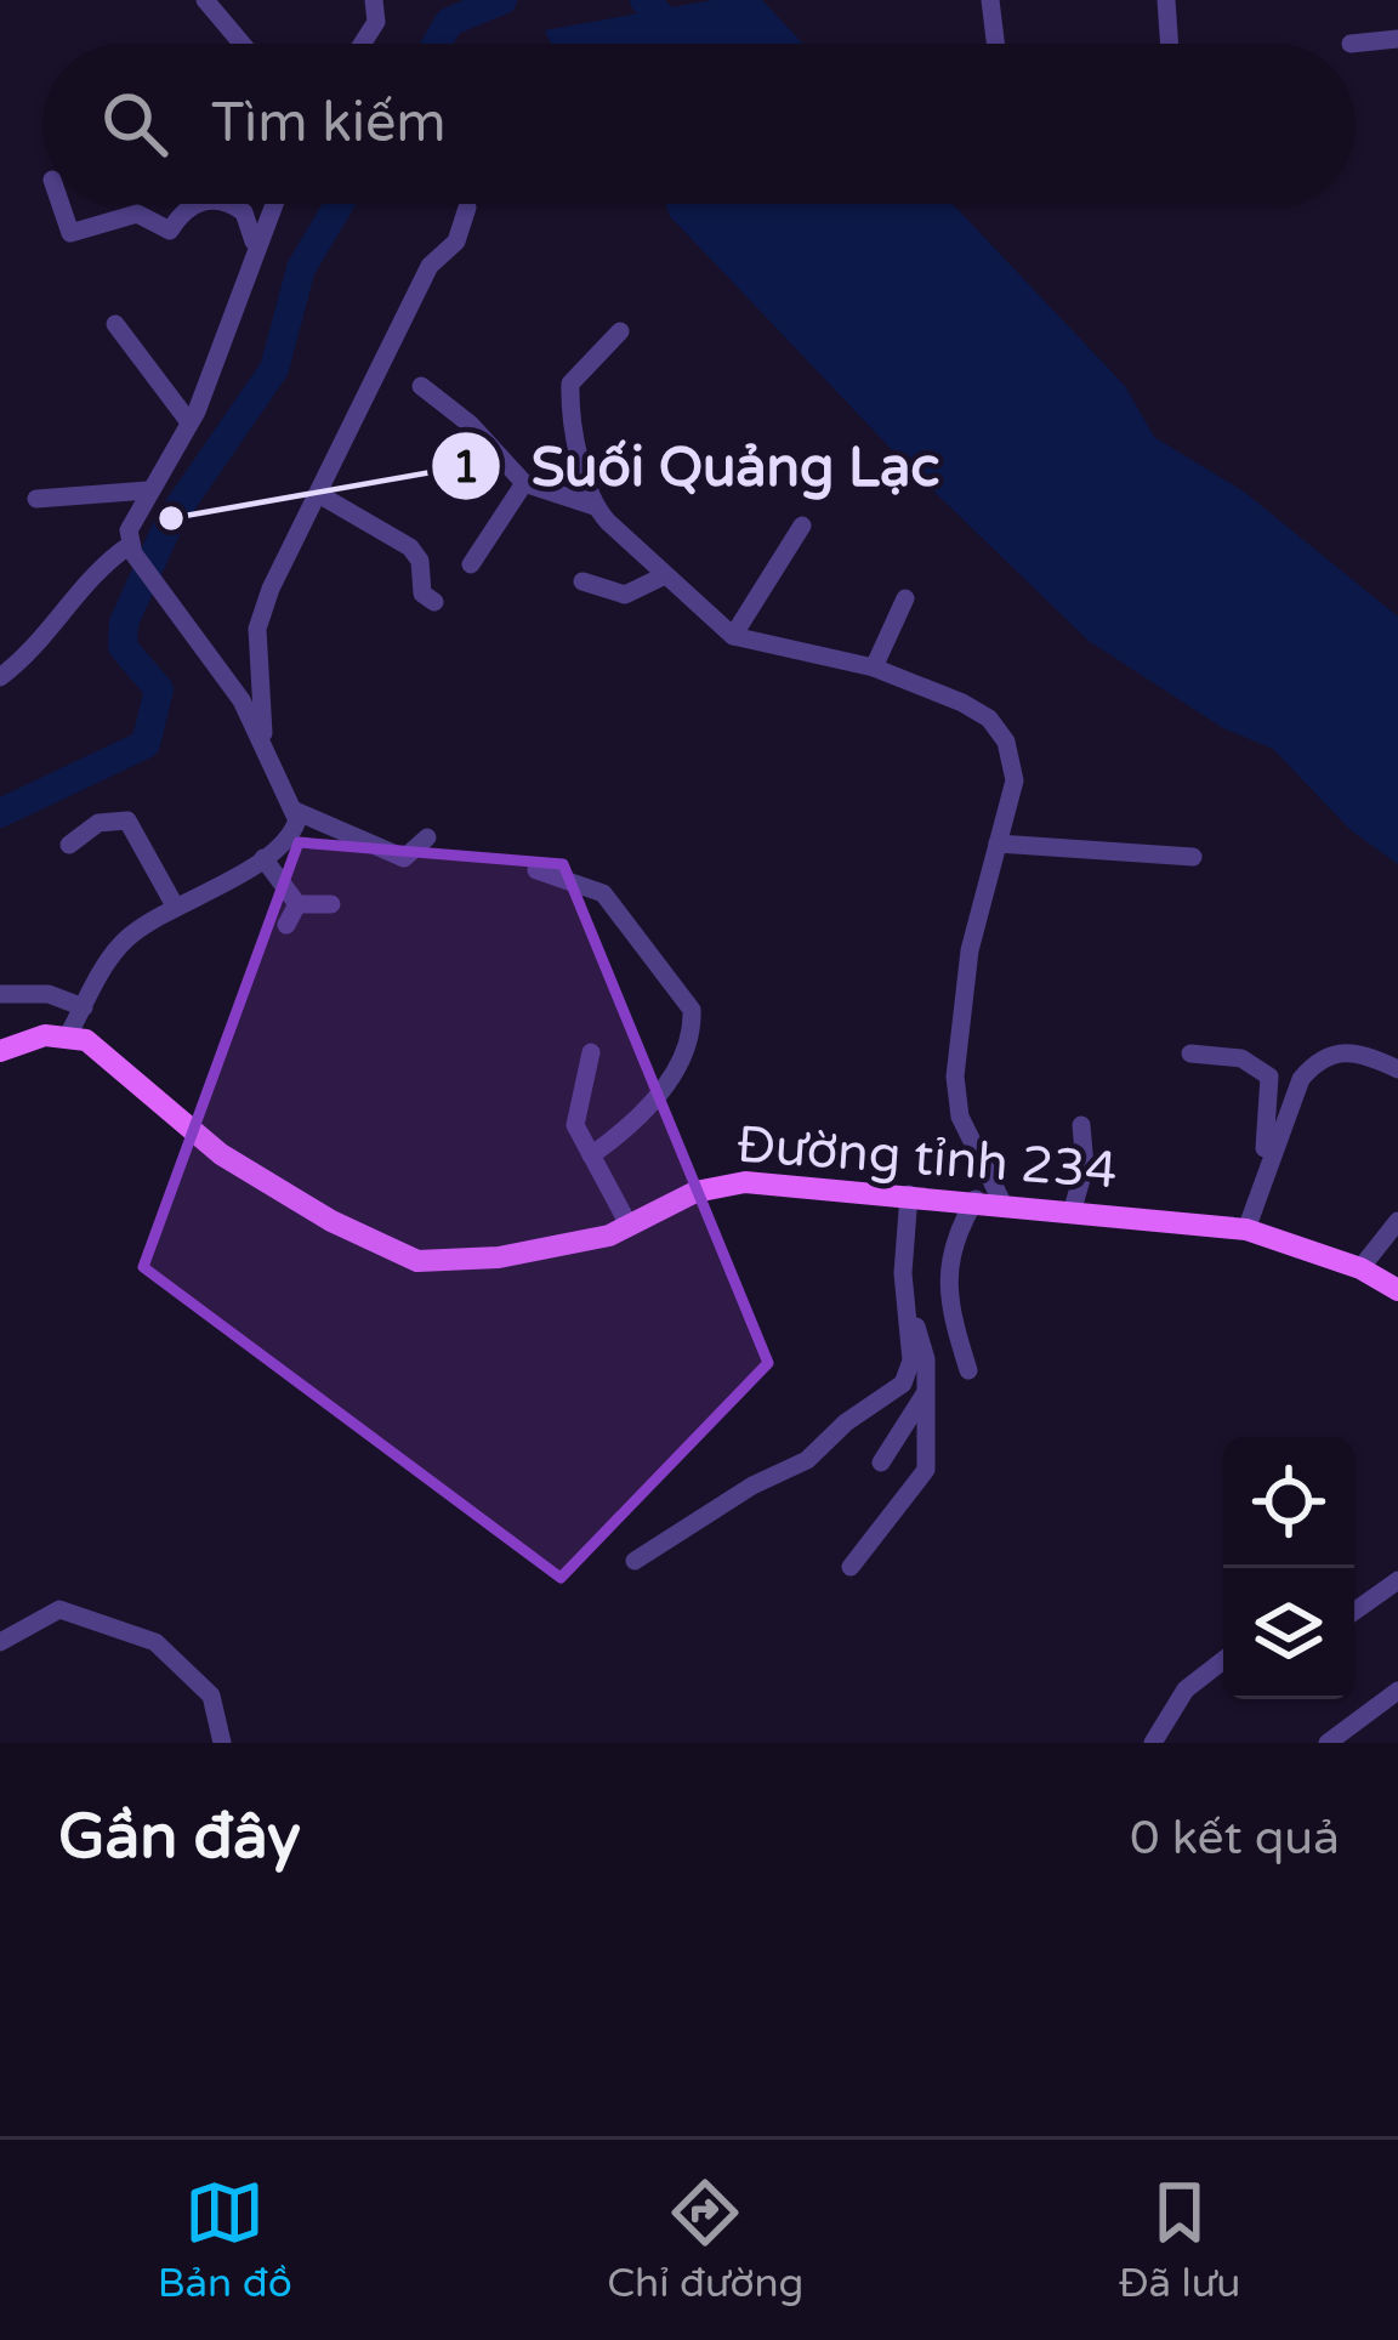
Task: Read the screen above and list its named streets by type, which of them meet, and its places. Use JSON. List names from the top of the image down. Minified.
{"streets":{"main road":["Đường tỉnh 234"]},"places":["Suối Quảng Lạc"],"page":{"search":"Tìm kiếm","heading":["Gần đây","0 kết quả"],"nav":["Bản đồ","Chỉ đường","Đã lưu"]}}
